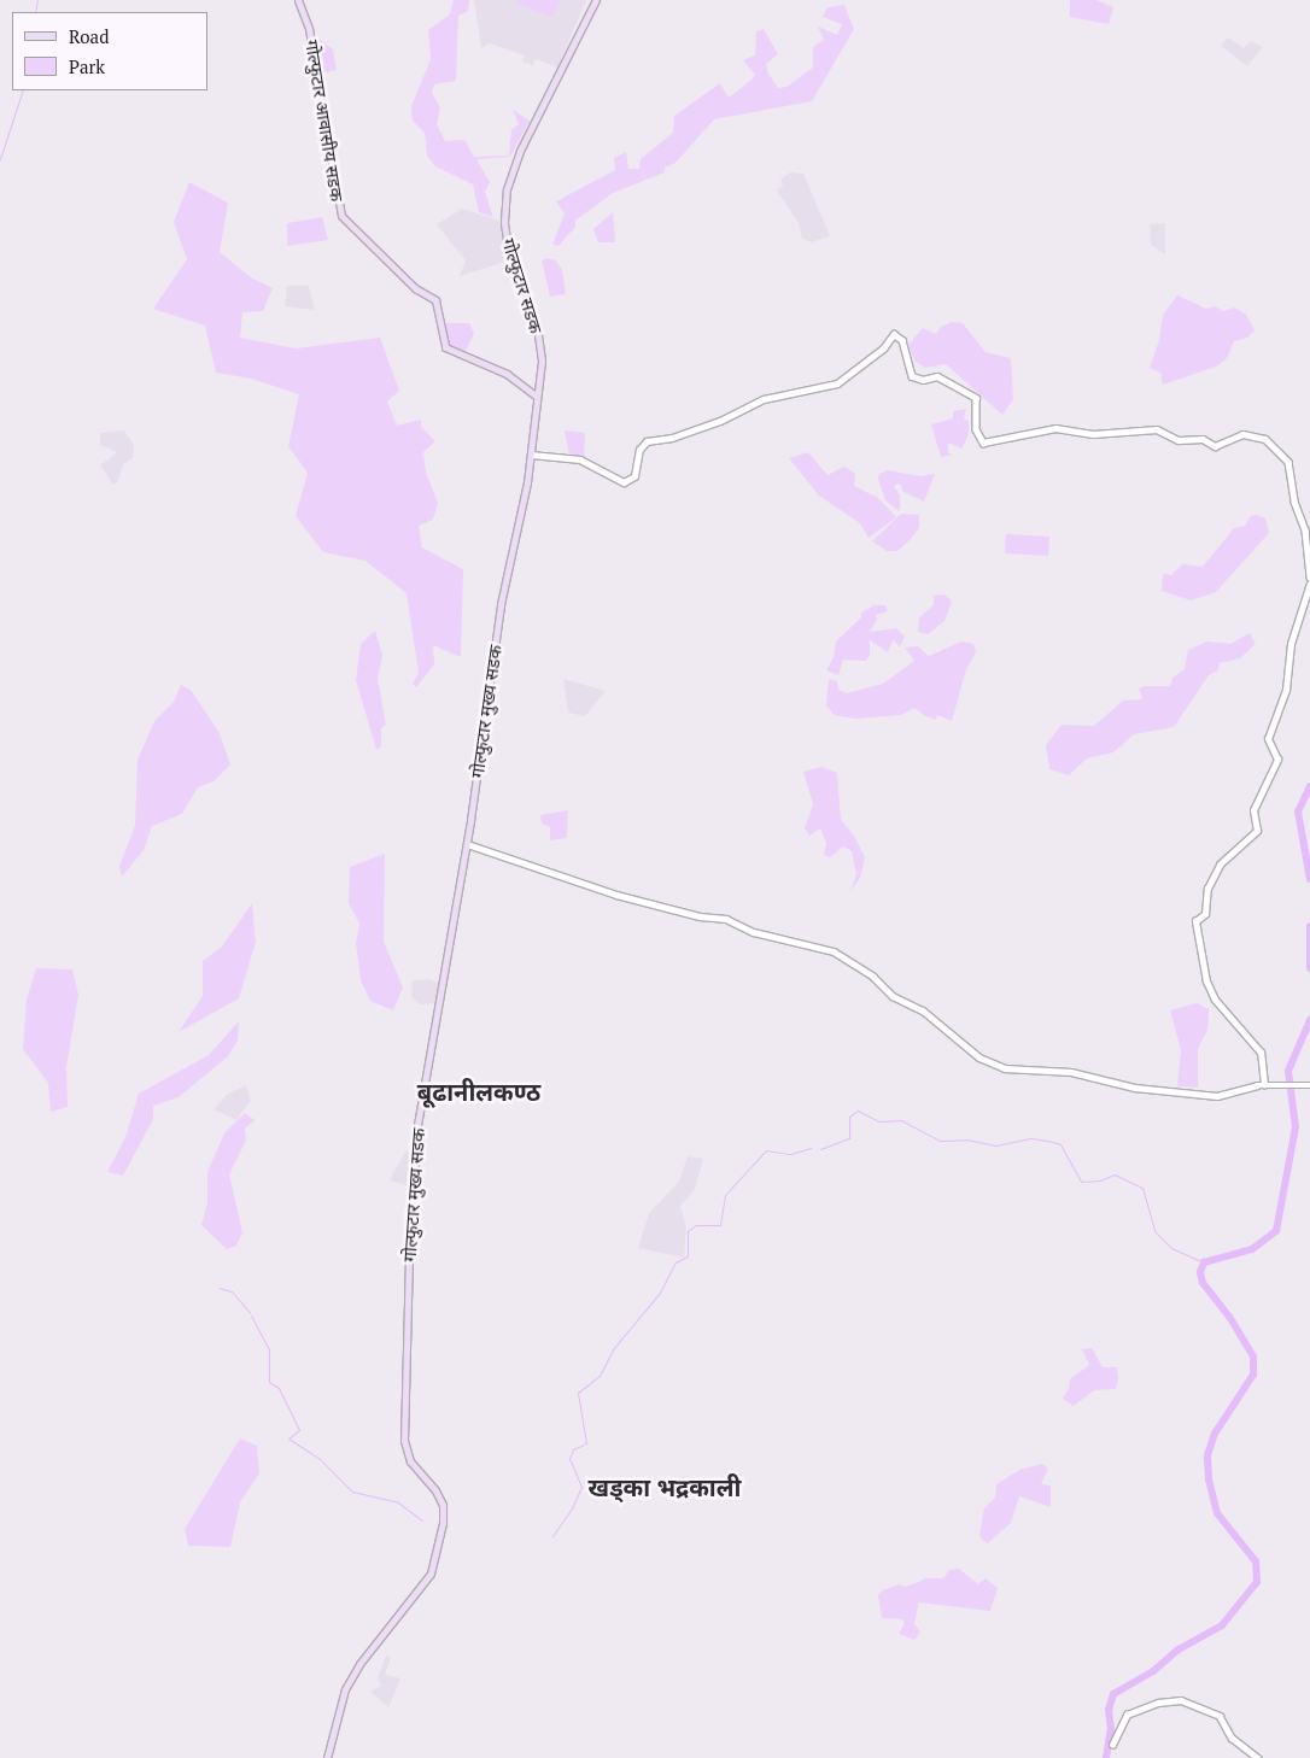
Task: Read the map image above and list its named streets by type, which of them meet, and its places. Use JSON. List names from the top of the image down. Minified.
{"streets":{"main road":["गोल्फुटार आवासीय सडक","गोल्फुटार सडक","गोल्फुटार मुख्य सडक"]},"crossings":[["गोल्फुटार आवासीय सडक","गोल्फुटार सडक"],["गोल्फुटार सडक","गोल्फुटार मुख्य सडक"]],"districts":["बूढानीलकण्ठ","खड्का भद्रकाली"],"legend":["Road","Park"]}
